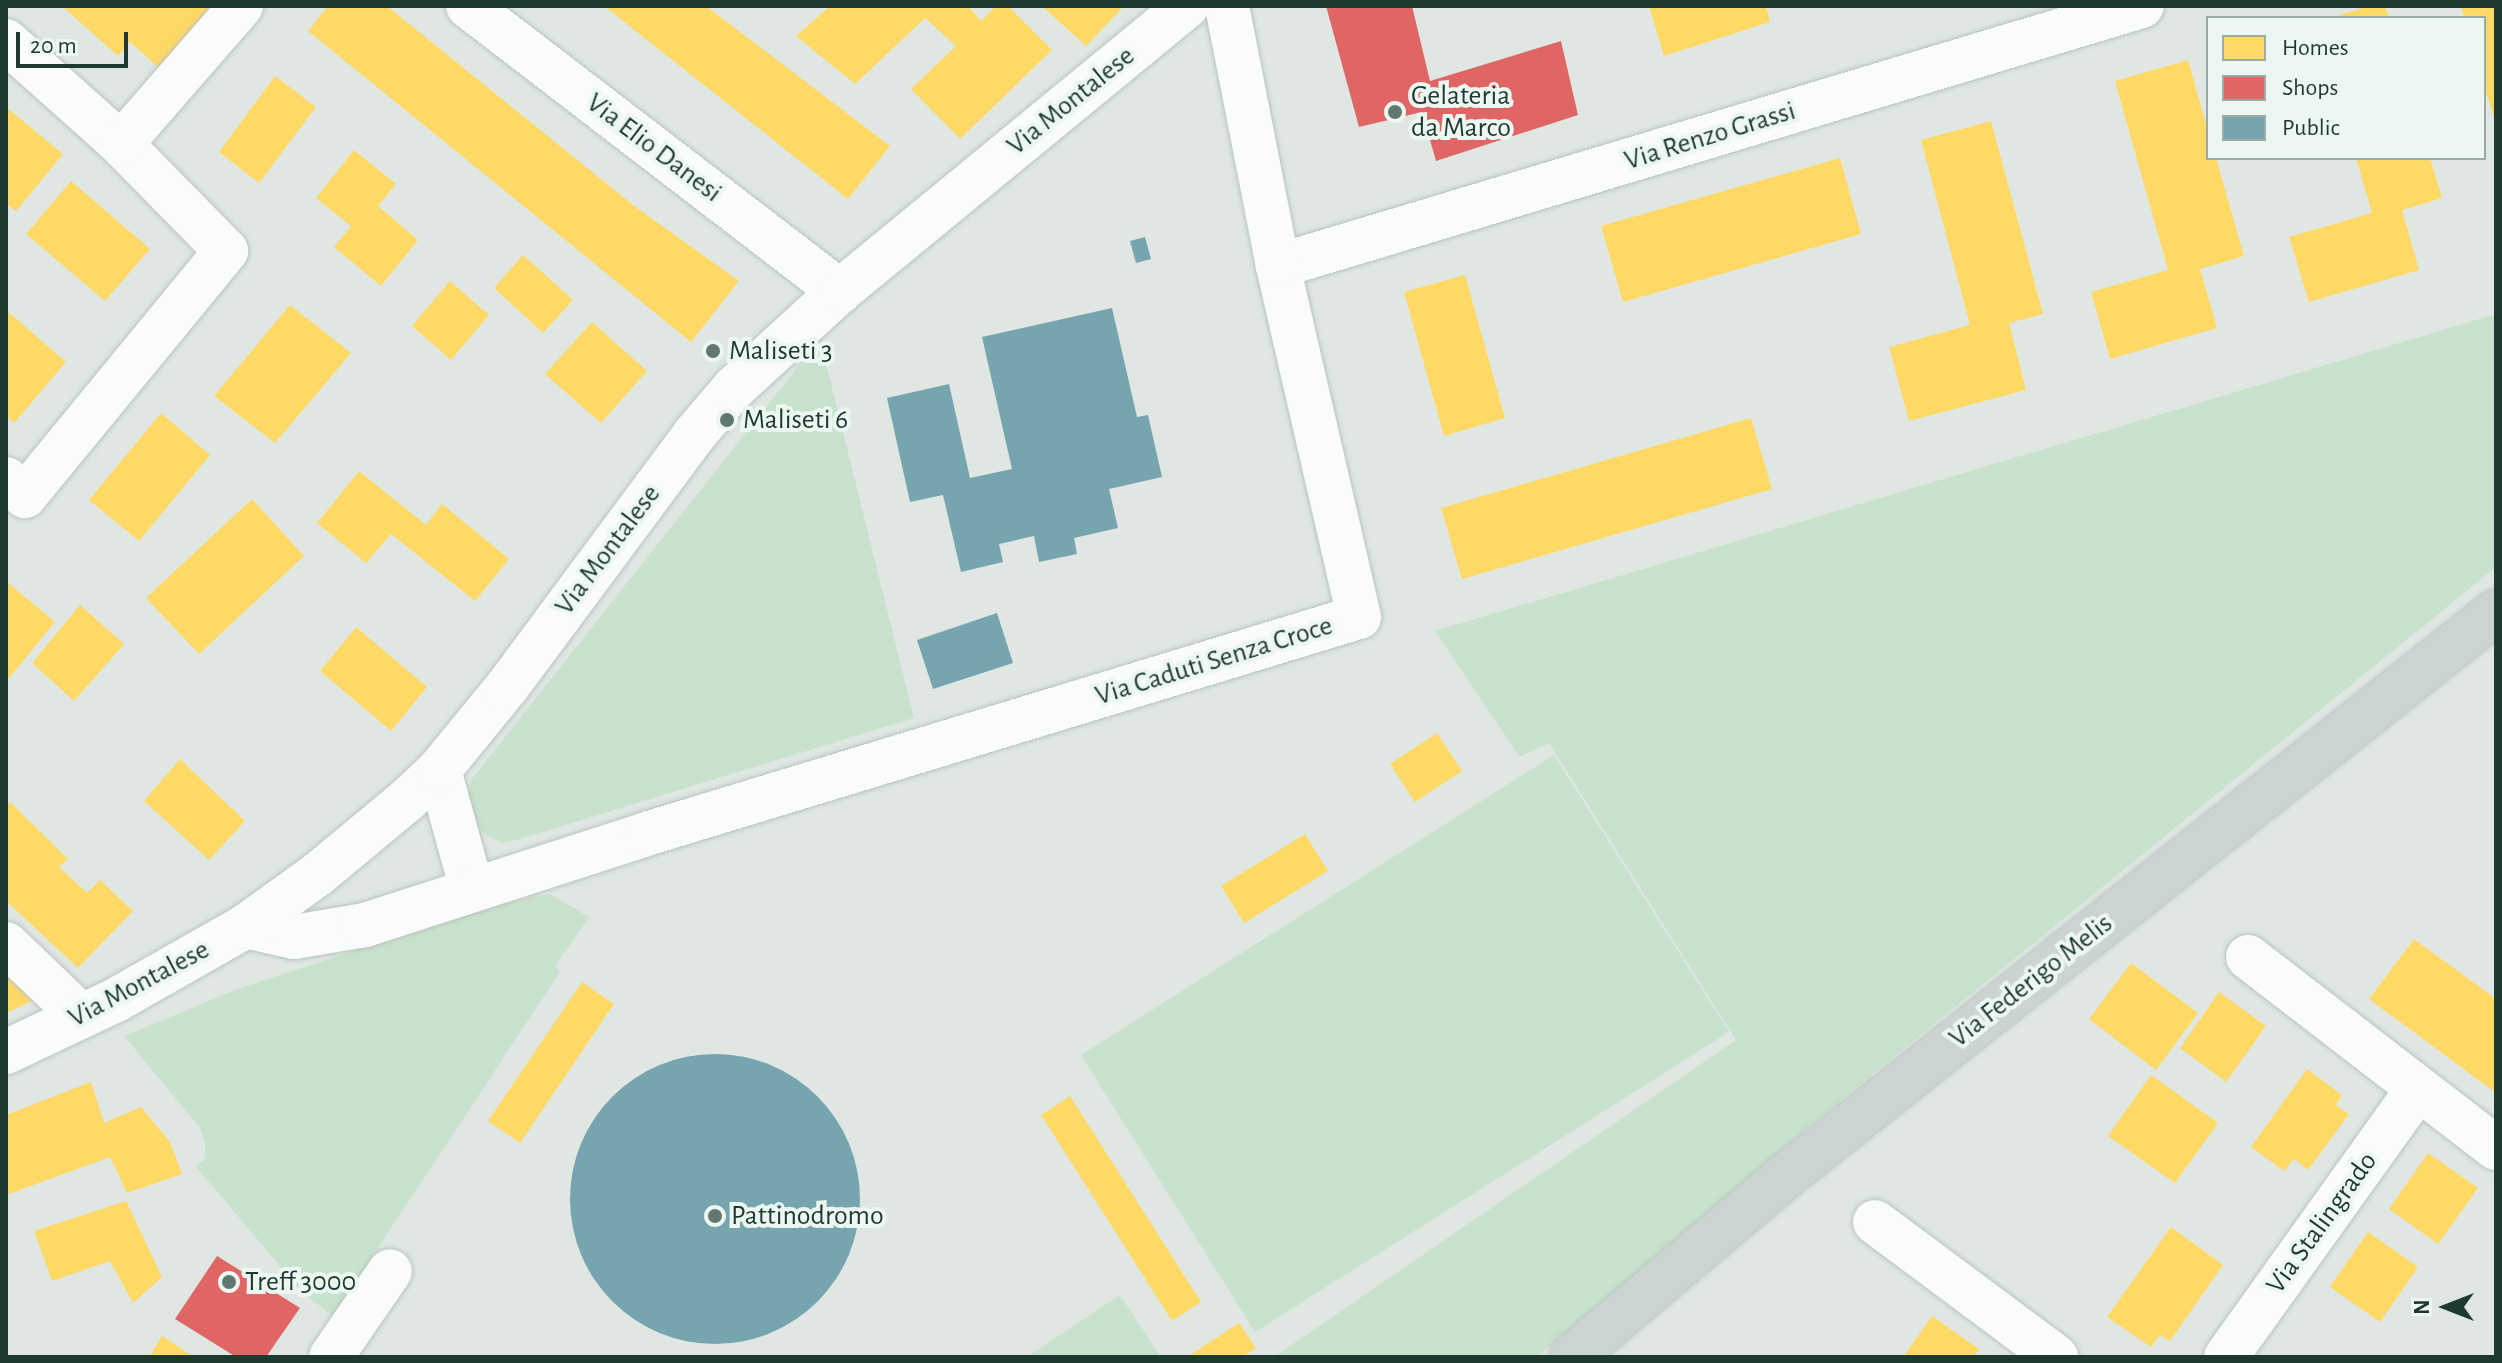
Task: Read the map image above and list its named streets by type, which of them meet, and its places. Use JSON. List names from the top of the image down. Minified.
{"streets":{"main road":["Via Federigo Melis"],"street":["Via Montalese","Via Renzo Grassi","Via Elio Danesi","Via Caduti Senza Croce","Via Stalingrado"]},"crossings":[["Via Montalese","Via Elio Danesi"],["Via Montalese","Via Caduti Senza Croce"],["Via Renzo Grassi","Via Caduti Senza Croce"]],"places":["Gelateria da Marco","Maliseti 3","Maliseti 6","Pattinodromo","Treff 3000"],"legend":["Homes","Shops","Public"],"scale_bar":"20 m","north":"left"}
